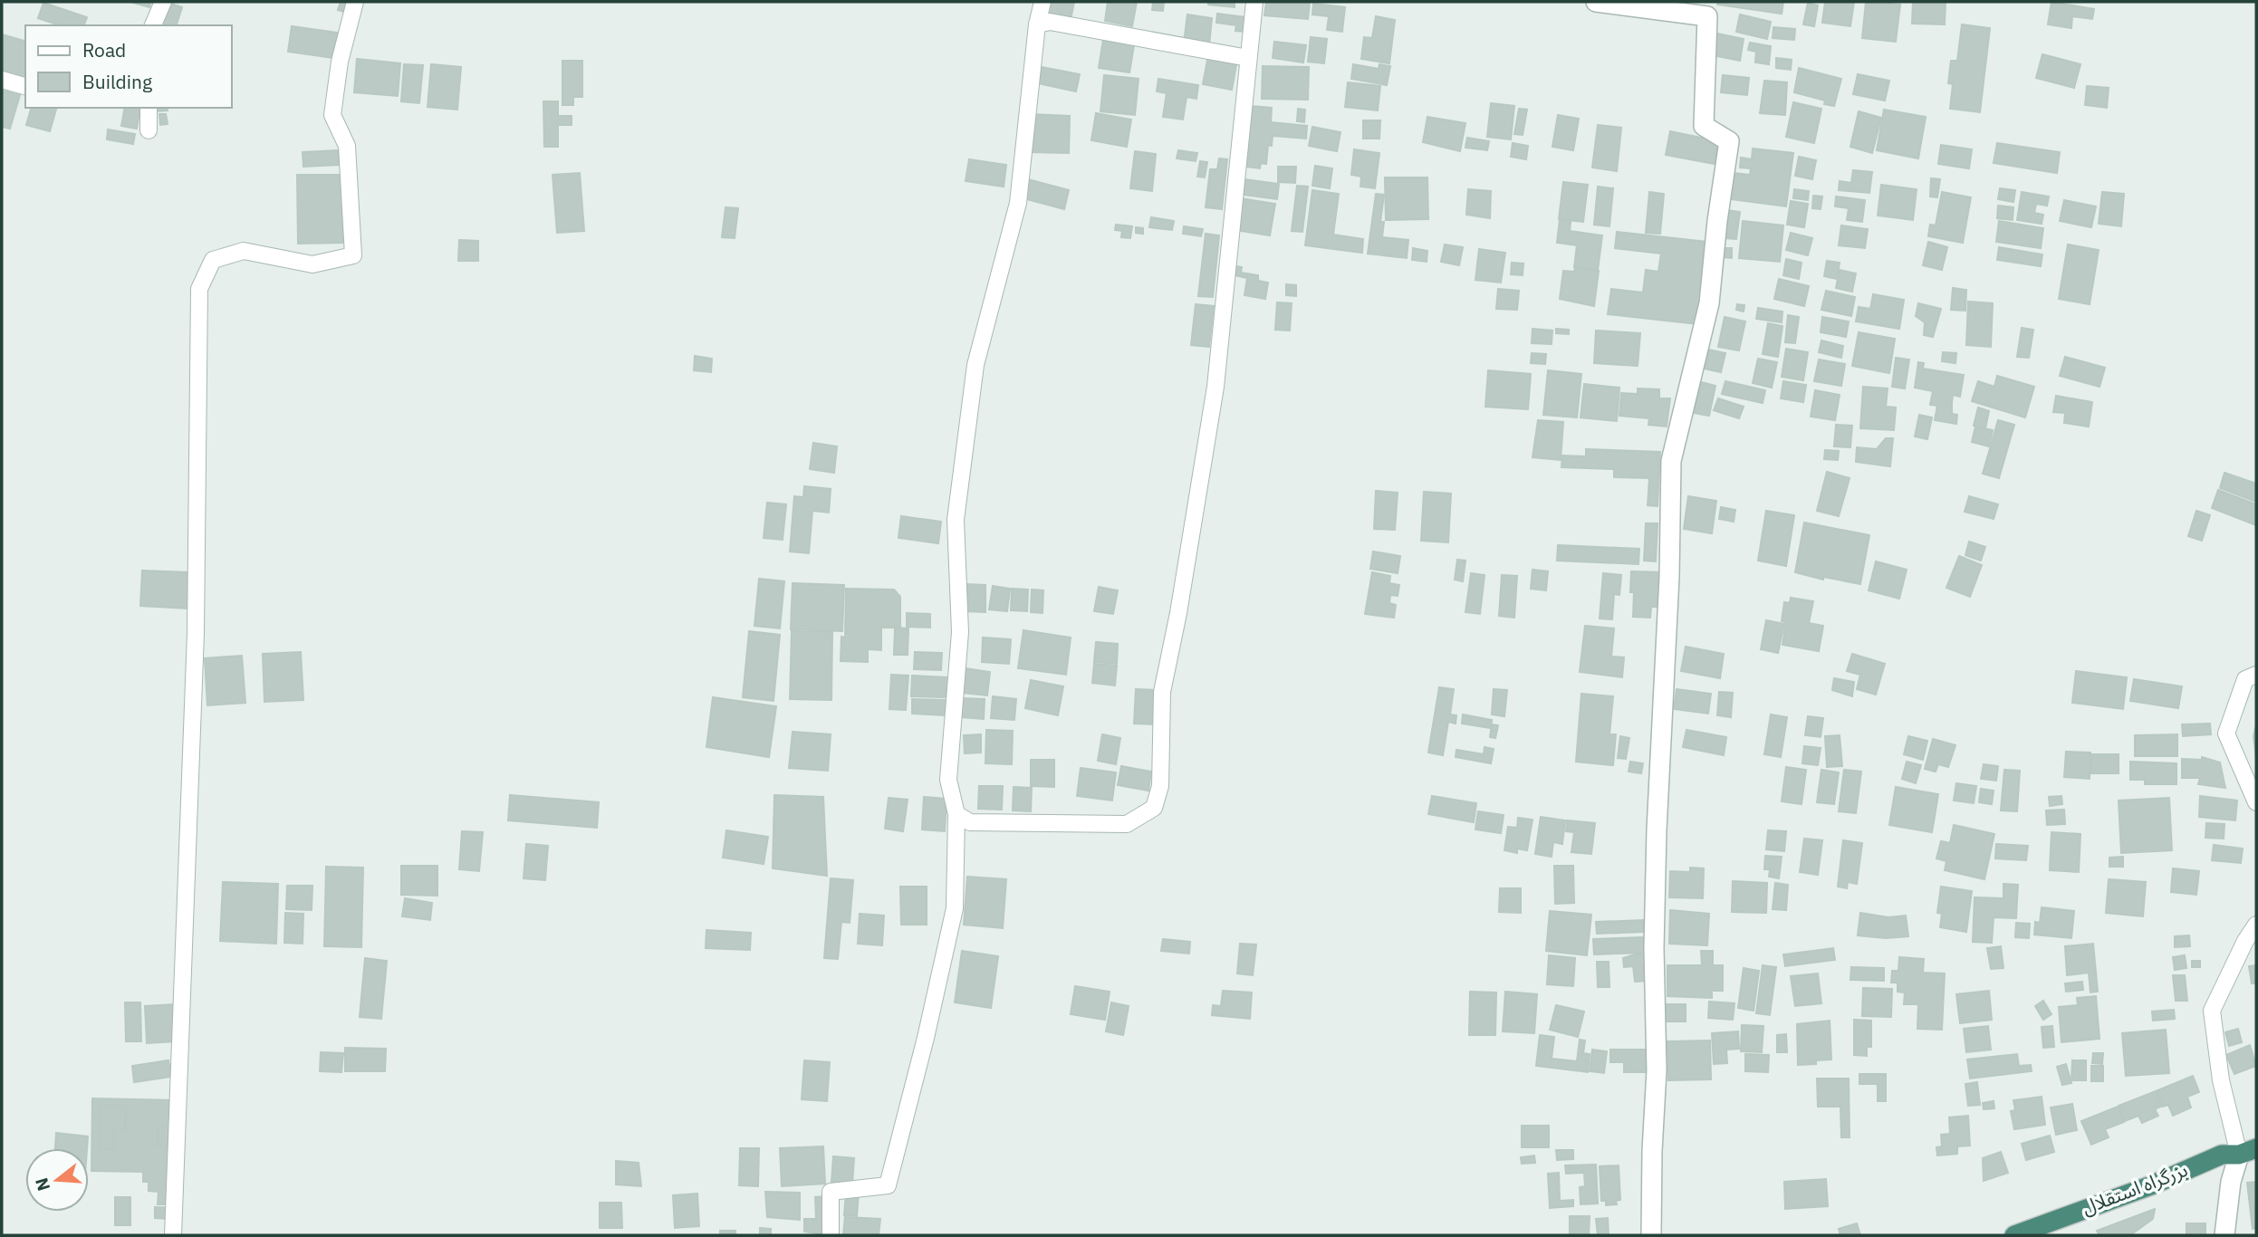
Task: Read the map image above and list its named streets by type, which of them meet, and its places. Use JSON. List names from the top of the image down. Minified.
{"streets":{"highway":["بزرگراه استقلال"]},"legend":["Road","Building"],"north":"left"}
